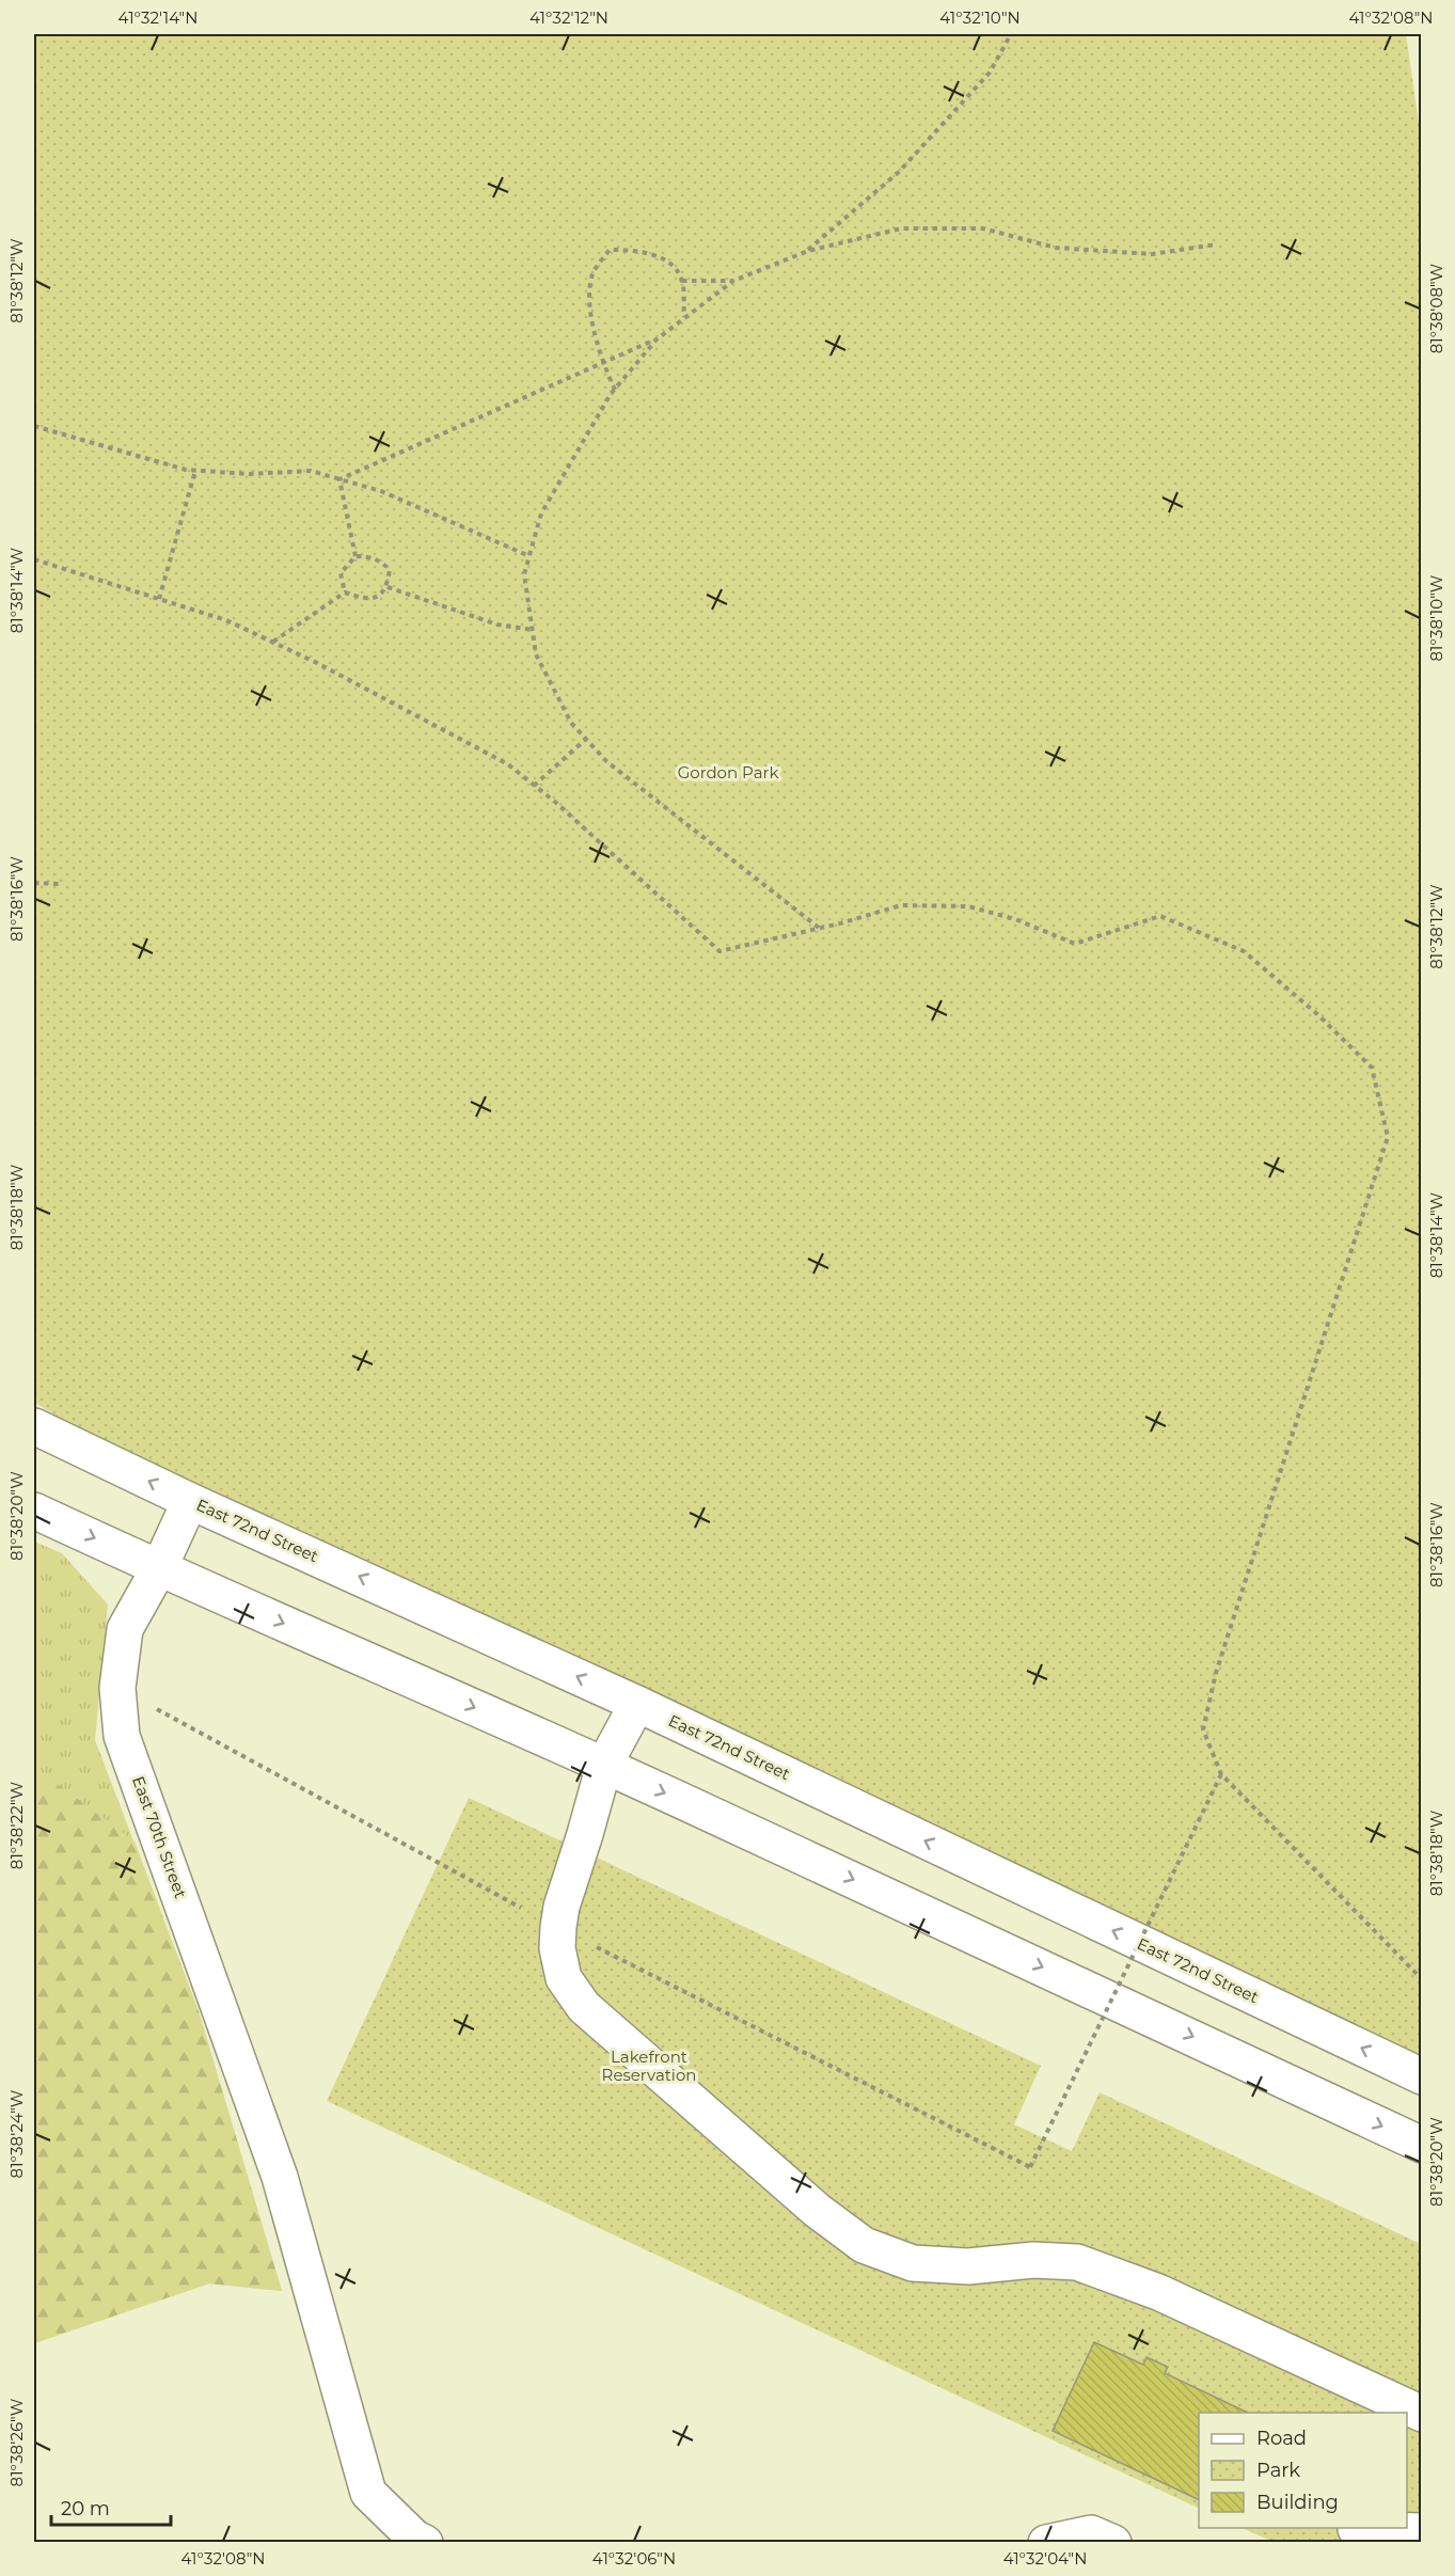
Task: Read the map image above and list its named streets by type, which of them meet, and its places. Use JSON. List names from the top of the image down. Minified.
{"streets":{"main road":["East 72nd Street","East 70th Street"]},"crossings":[["East 72nd Street","East 70th Street"]],"parks":["Gordon Park","Lakefront Reservation"],"legend":["Road","Park","Building"],"scale_bar":"20 m","coordinates":["41°32'14\"N","41°32'12\"N","41°32'10\"N","41°32'08\"N","81°38'12\"W","81°38'08\"W","81°38'14\"W","81°38'10\"W","81°38'16\"W","81°38'18\"W","81°38'20\"W","81°38'22\"W","81°38'24\"W","81°38'26\"W","41°32'06\"N","41°32'04\"N"]}
